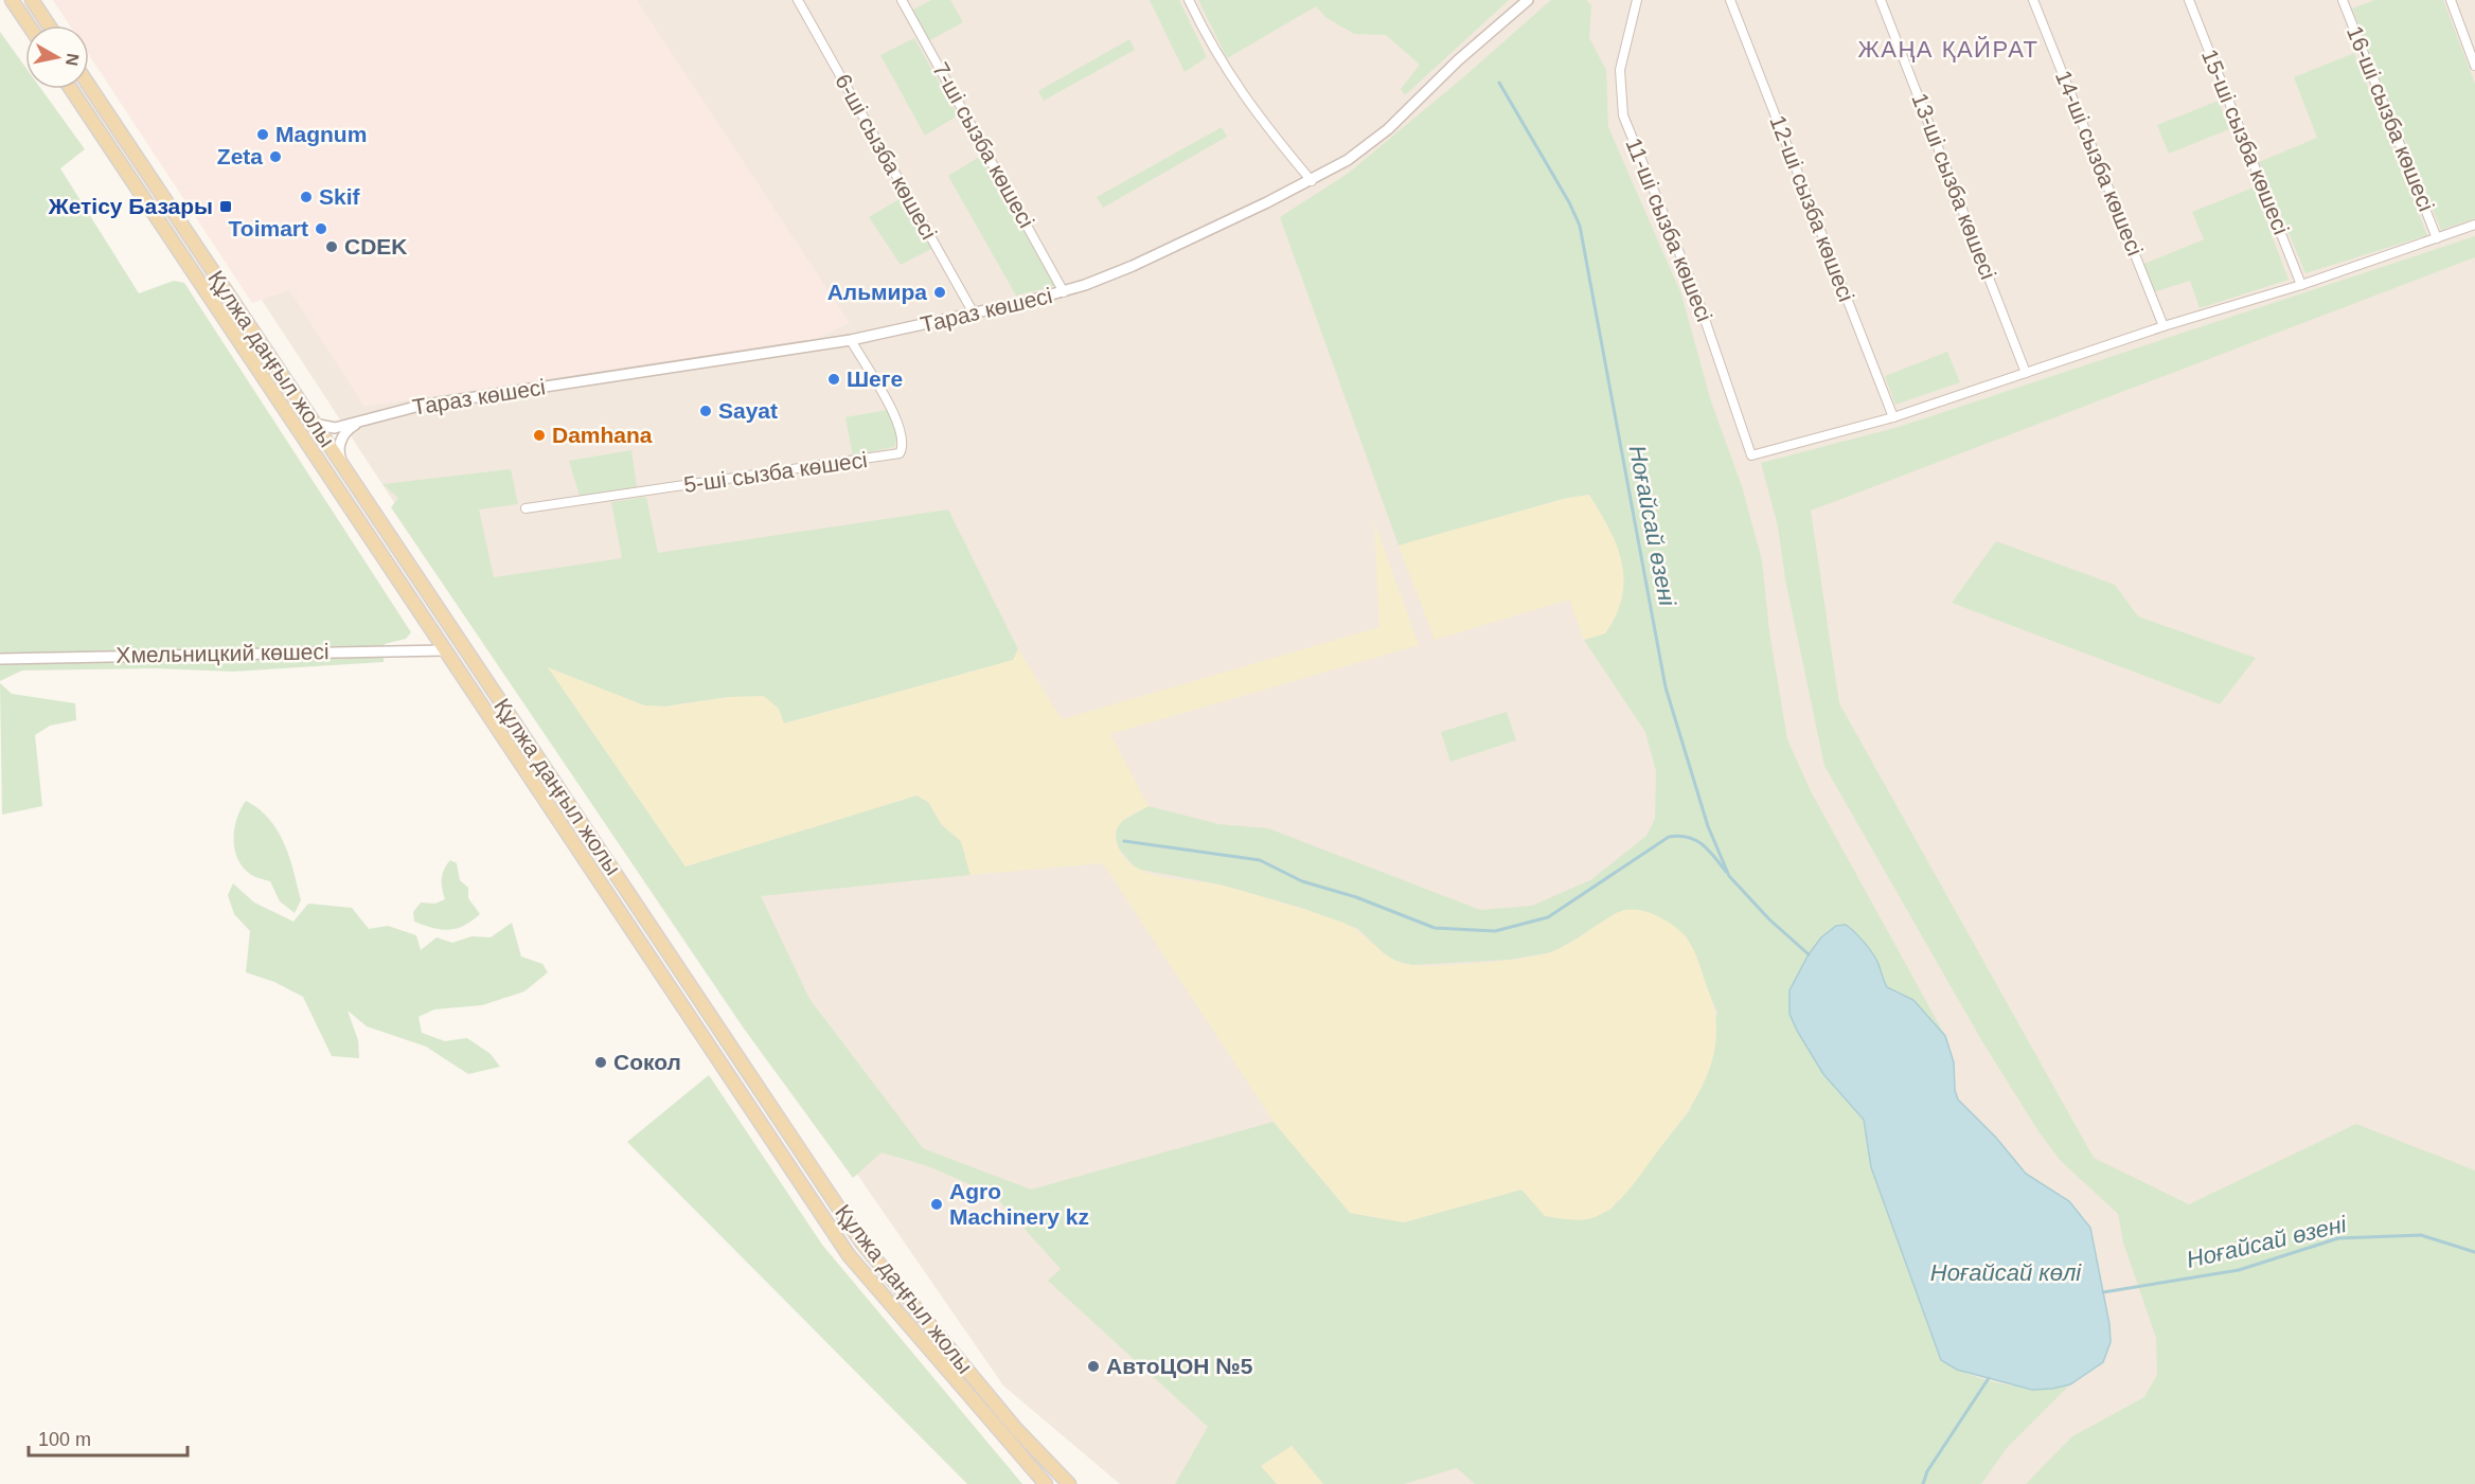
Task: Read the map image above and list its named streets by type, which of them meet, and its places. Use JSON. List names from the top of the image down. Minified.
{"streets":{"main road":["Құлжа даңғыл жолы"],"street":["16-ші сызба көшесі","15-ші сызба көшесі","7-ші сызба көшесі","6-ші сызба көшесі","14-ші сызба көшесі","13-ші сызба көшесі","12-ші сызба көшесі","11-ші сызба көшесі","Тараз көшесі","5-ші сызба көшесі","Хмельницкий көшесі"]},"crossings":[["7-ші сызба көшесі","Тараз көшесі"],["6-ші сызба көшесі","Тараз көшесі"],["12-ші сызба көшесі","11-ші сызба көшесі"],["Тараз көшесі","Құлжа даңғыл жолы"],["Тараз көшесі","5-ші сызба көшесі"],["Құлжа даңғыл жолы","Хмельницкий көшесі"]],"districts":["ЖАҢА ҚАЙРАТ"],"water":["Ноғайсай өзені","Ноғайсай көлі"],"places":{"other":["Magnum","Zeta","Skif","Toimart","CDEK","Альмира","Шеге","Sayat","Damhana","Сокол","Agro Machinery kz","АвтоЦОН №5"],"transit":["Жетісу Базары"]},"scale_bar":"100 m","north":"right"}
